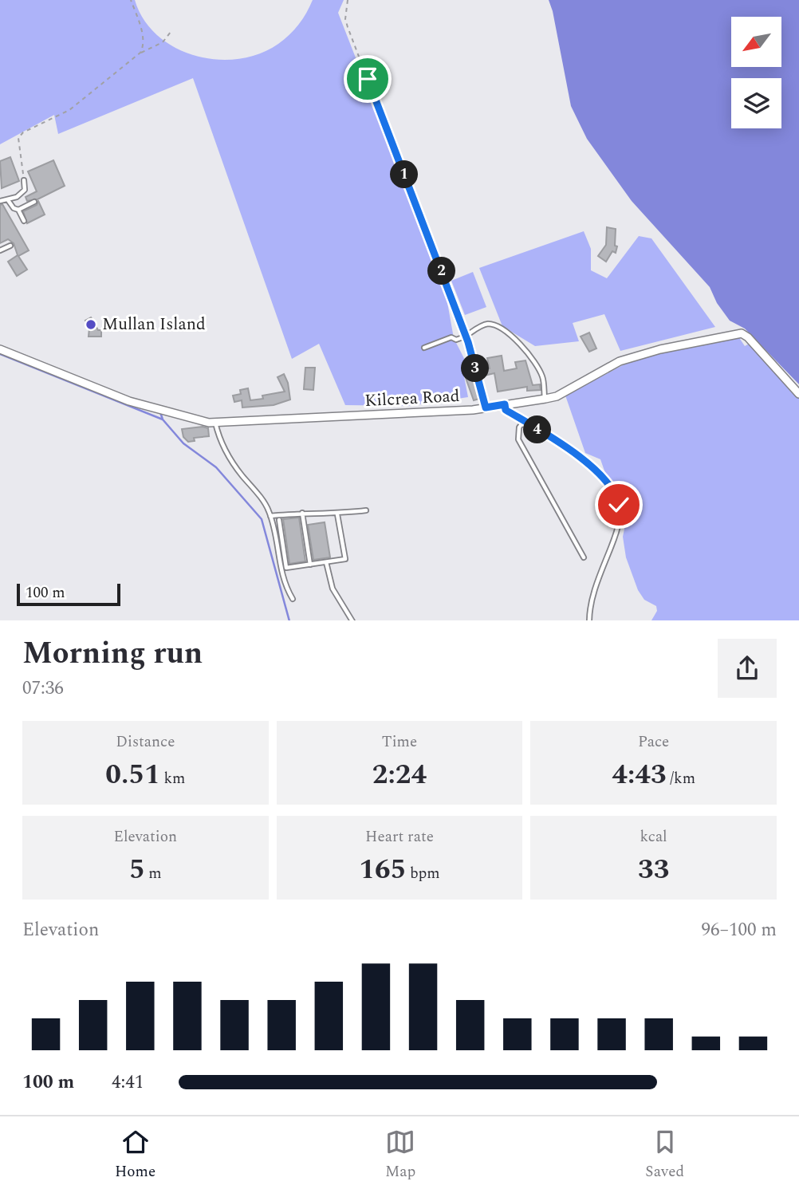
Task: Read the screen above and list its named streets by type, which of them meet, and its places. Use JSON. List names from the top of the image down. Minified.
{"streets":{"street":["Kilcrea Road"]},"places":["Mullan Island"],"scale_bar":"100 m","north":"bottom left","page":{"pins":["1","2","3","4"],"scale":"100 m","heading":["Morning run","07:36"],"stats":[["Distance","0.51 km"],["Time","2:24"],["Pace","4:43 /km"],["Elevation","5 m"],["Heart rate","165 bpm"],["kcal","33"]],"chart":["Elevation","96–100 m"],"list":[{"name":"100 m","note":"4:41"}],"tabs":["Home","Map","Saved"]}}
